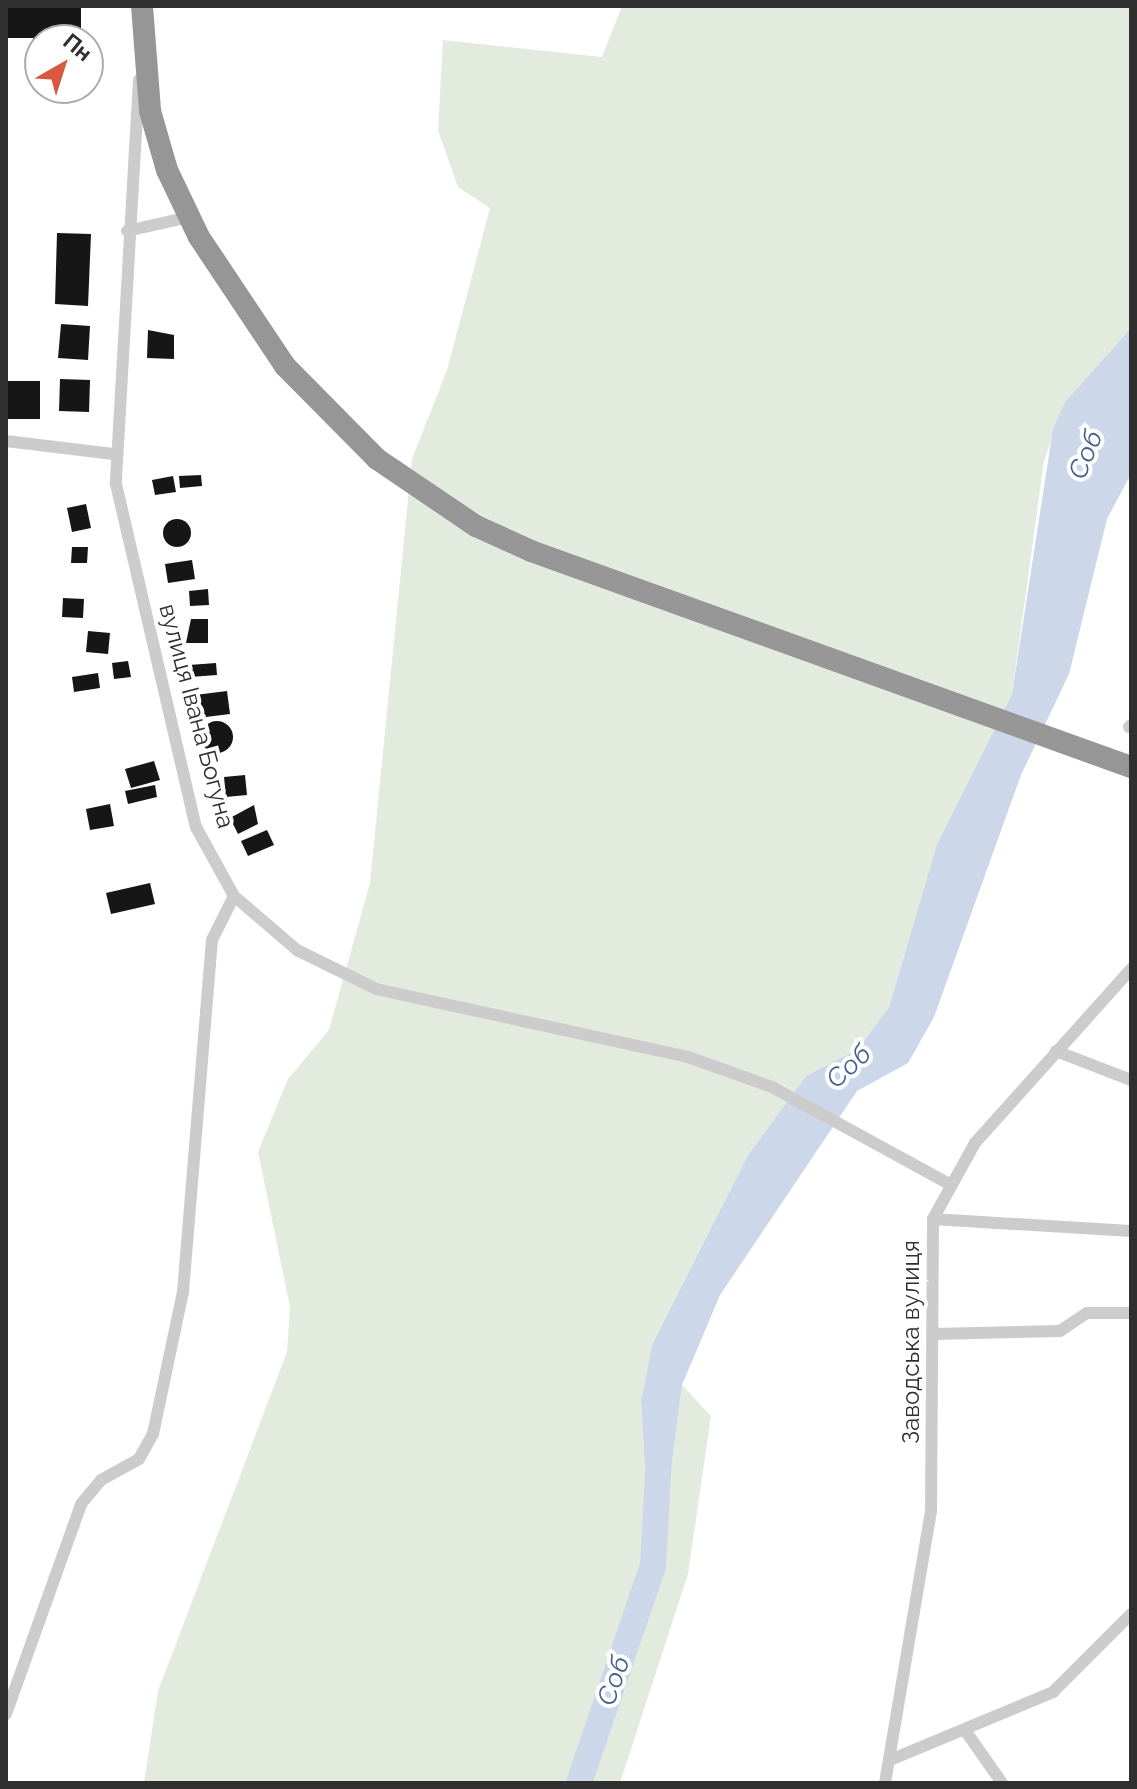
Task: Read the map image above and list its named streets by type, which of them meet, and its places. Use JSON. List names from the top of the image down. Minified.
{"streets":{"highway":["вулиця Івана Богуна"],"street":["Заводська вулиця"]},"water":["Соб"],"north":"top right"}
